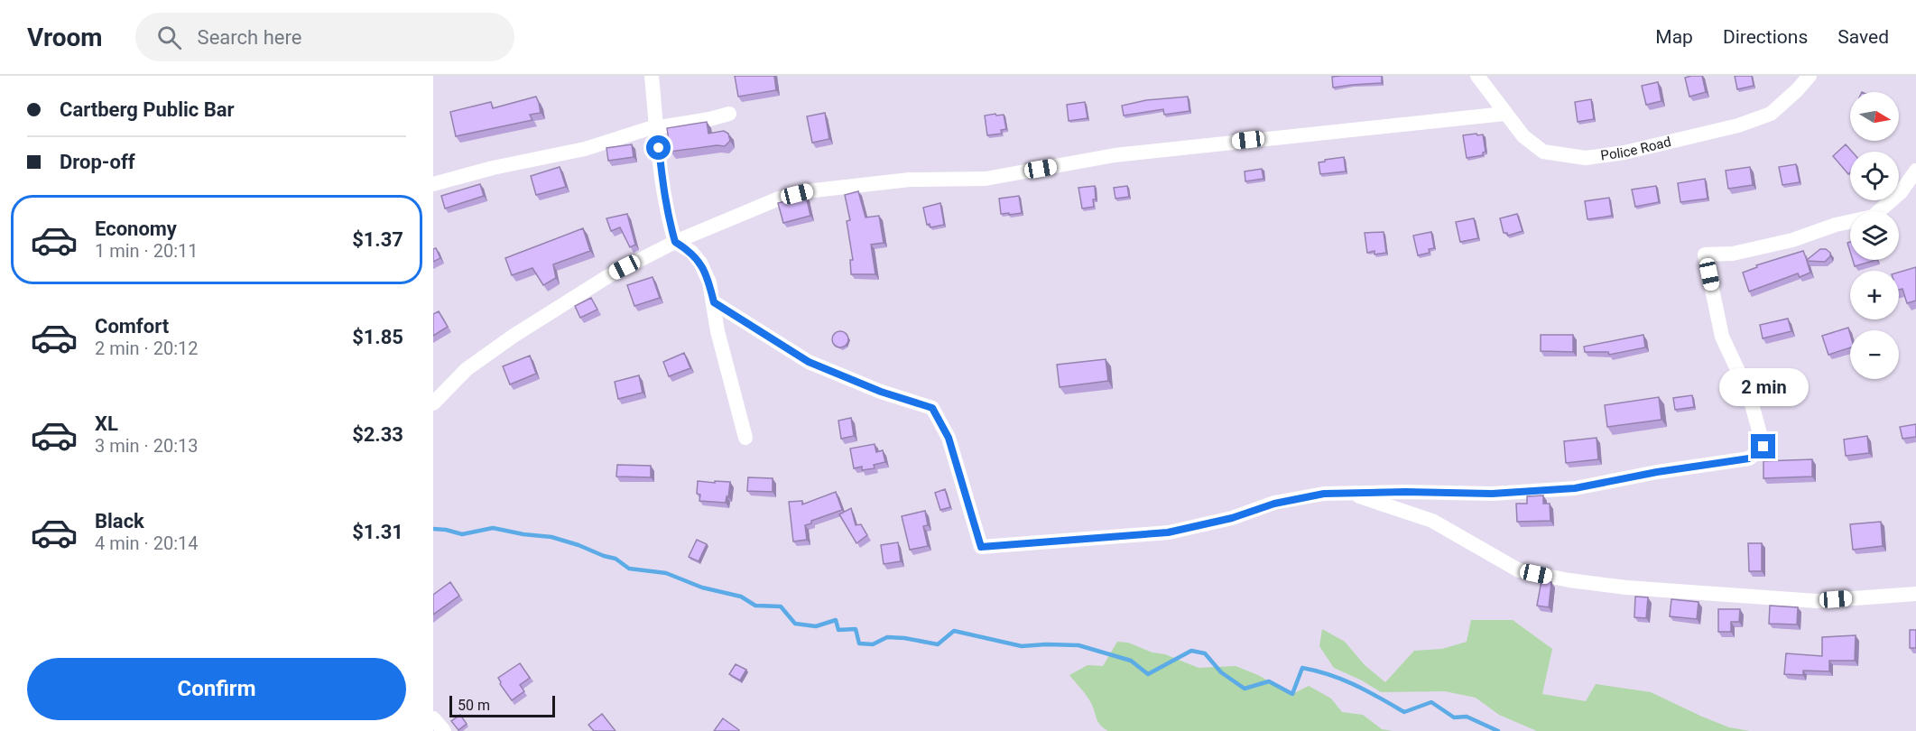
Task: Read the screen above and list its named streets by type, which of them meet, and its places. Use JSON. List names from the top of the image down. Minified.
{"streets":{"street":["Police Road"]},"scale_bar":"50 m","north":"right","page":{"header":"Vroom","search":"Search here","nav":["Map","Directions","Saved"],"banner":["Cartberg Public Bar","Drop-off"],"map_buttons":["+","−"],"list":[{"name":"Economy","note":"1 min · 20:11","value":"$1.37"},{"name":"Comfort","note":"2 min · 20:12","value":"$1.85"},{"name":"XL","note":"3 min · 20:13","value":"$2.33"},{"name":"Black","note":"4 min · 20:14","value":"$1.31"}],"bubble":"2 min","buttons":"Confirm","scale":"50 m"}}
